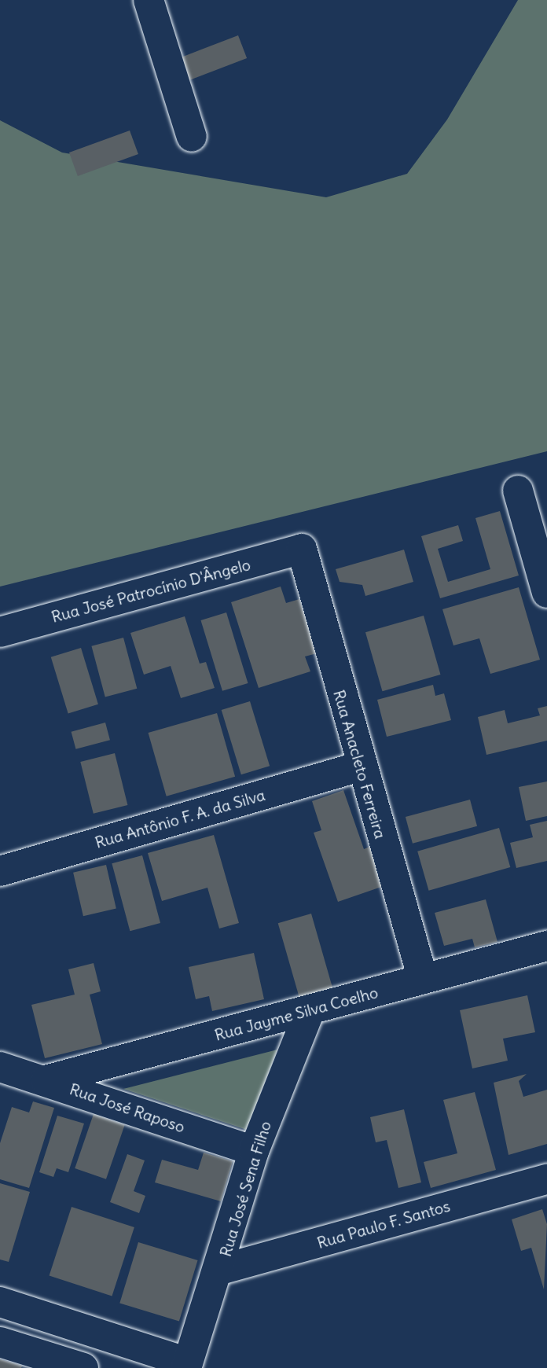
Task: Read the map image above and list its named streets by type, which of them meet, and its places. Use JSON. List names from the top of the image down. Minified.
{"streets":{"street":["Rua José Patrocínio D'Ângelo","Rua Anacleto Ferreira","Rua Antônio F. A. da Silva","Rua Jayme Silva Coelho","Rua José Raposo","Rua José Sena Filho","Rua Paulo F. Santos"]},"crossings":[["Rua José Patrocínio D'Ângelo","Rua Anacleto Ferreira"],["Rua Anacleto Ferreira","Rua Antônio F. A. da Silva"],["Rua Anacleto Ferreira","Rua Jayme Silva Coelho"],["Rua Jayme Silva Coelho","Rua José Raposo"],["Rua Jayme Silva Coelho","Rua José Sena Filho"],["Rua José Raposo","Rua José Sena Filho"],["Rua José Sena Filho","Rua Paulo F. Santos"]]}
